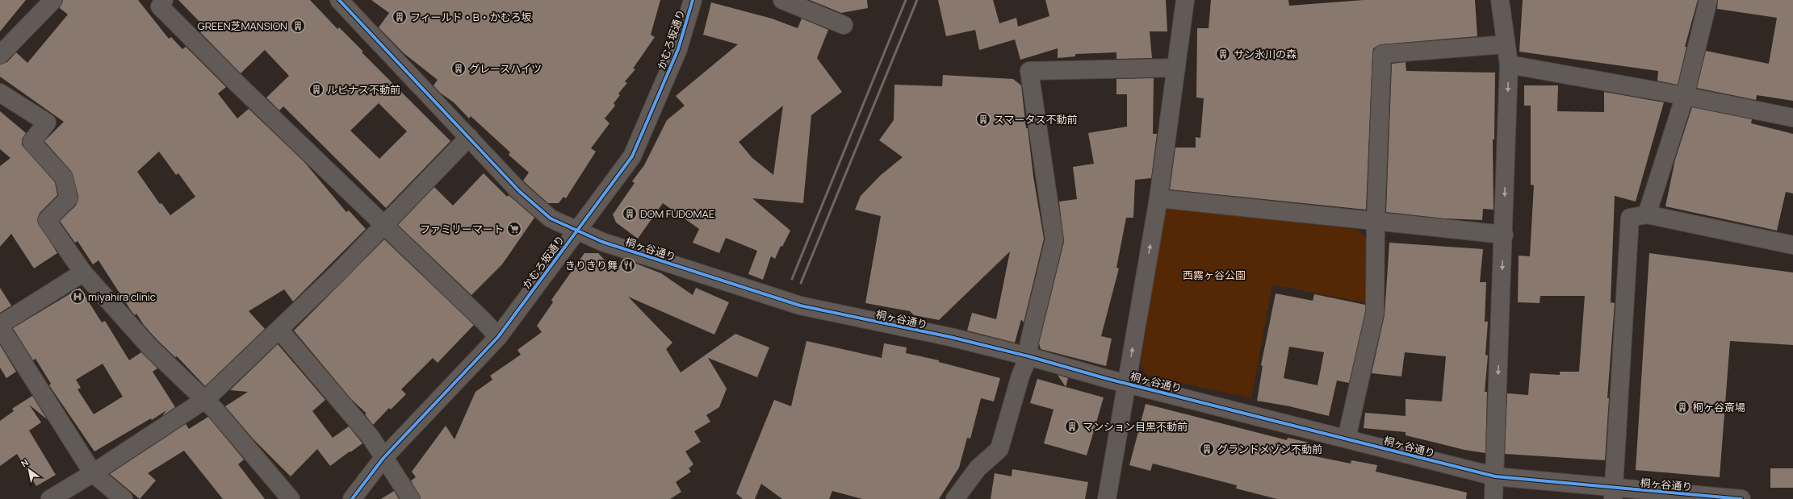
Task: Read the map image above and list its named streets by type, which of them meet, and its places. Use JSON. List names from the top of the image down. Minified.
{"streets":{"street":["かむろ坂通り","桐ヶ谷通り"]},"crossings":[["かむろ坂通り","桐ヶ谷通り"]],"parks":["西霧ヶ谷公園"],"places":{"building":["フィールド・B・かむろ坂","GREEN芝MANSION","サン氷川の森","グレースハイツ","ルピナス不動前","スマータス不動前","DOM FUDOMAE","桐ヶ谷斎場","マンション目黒不動前","グランドメゾン不動前"],"supermarket":["ファミリーマート"],"restaurant":["きりきり舞"],"hospital":["miyahira clinic"]},"north":"top left"}
